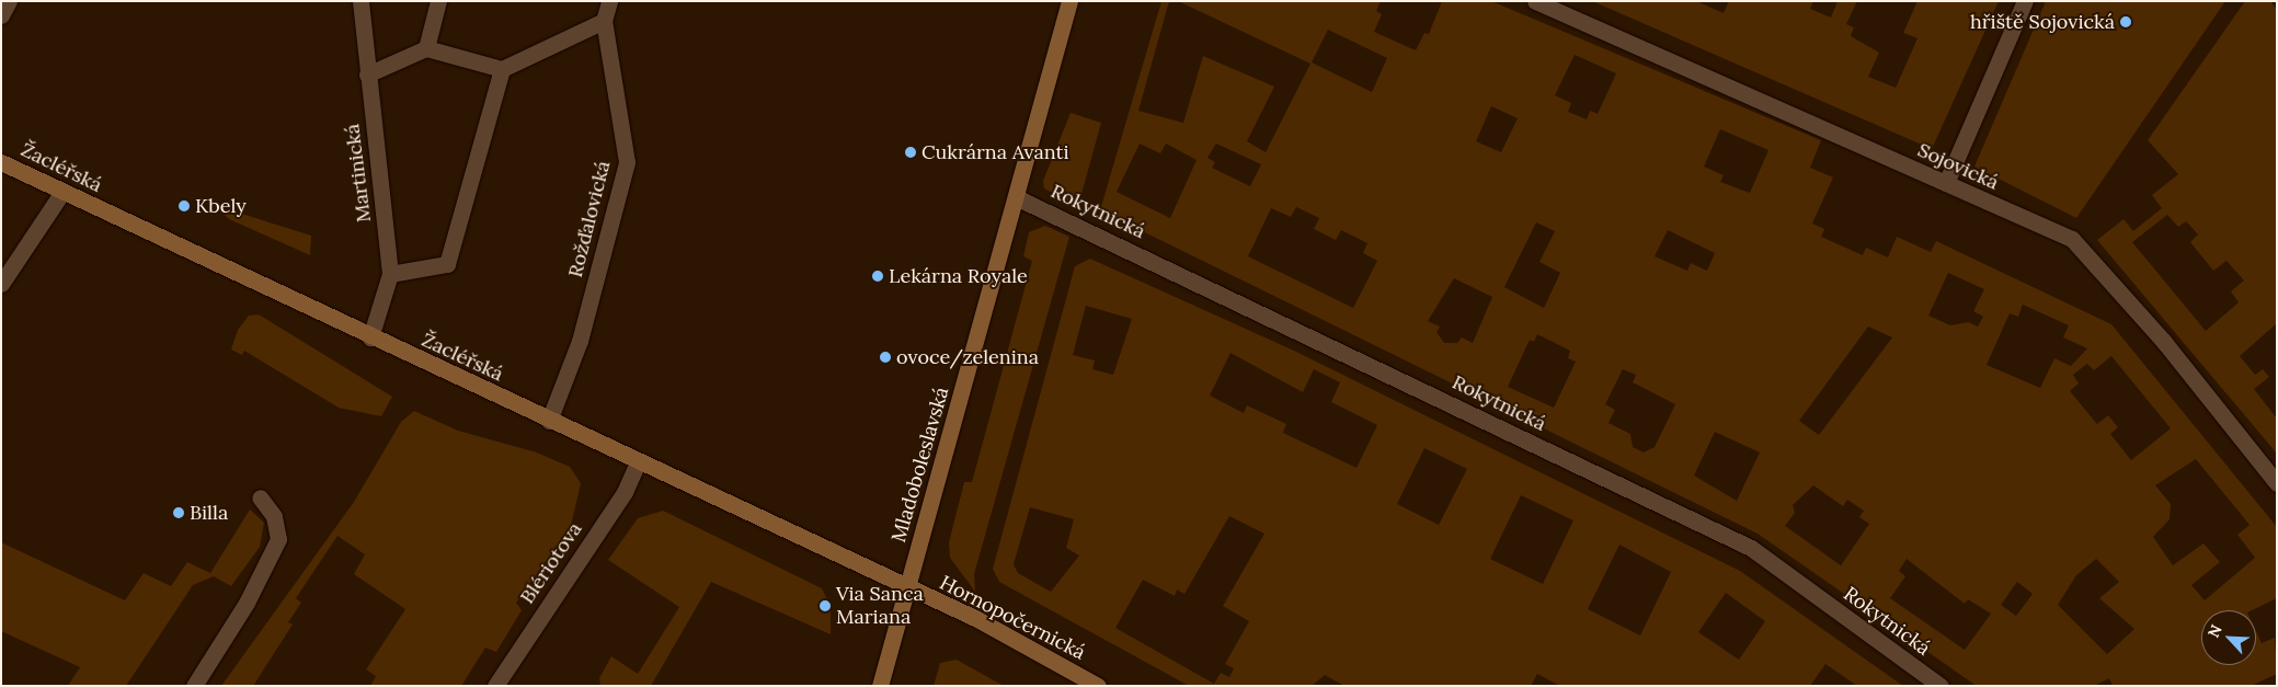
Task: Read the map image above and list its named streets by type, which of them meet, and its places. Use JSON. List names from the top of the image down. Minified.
{"streets":{"street":["Sojovická","Žacléřská","Martinická","Rokytnická","Rožďalovická","Mladoboleslavská","Blériotova","Hornopočernická"]},"crossings":[["Žacléřská","Martinická"],["Žacléřská","Rožďalovická"],["Žacléřská","Mladoboleslavská"],["Žacléřská","Blériotova"],["Žacléřská","Hornopočernická"],["Rokytnická","Mladoboleslavská"],["Mladoboleslavská","Hornopočernická"]],"places":["hřiště Sojovická","Cukrárna Avanti","Kbely","Lekárna Royale","ovoce/zelenina","Billa","Via Sanca Mariana"],"north":"top left"}
